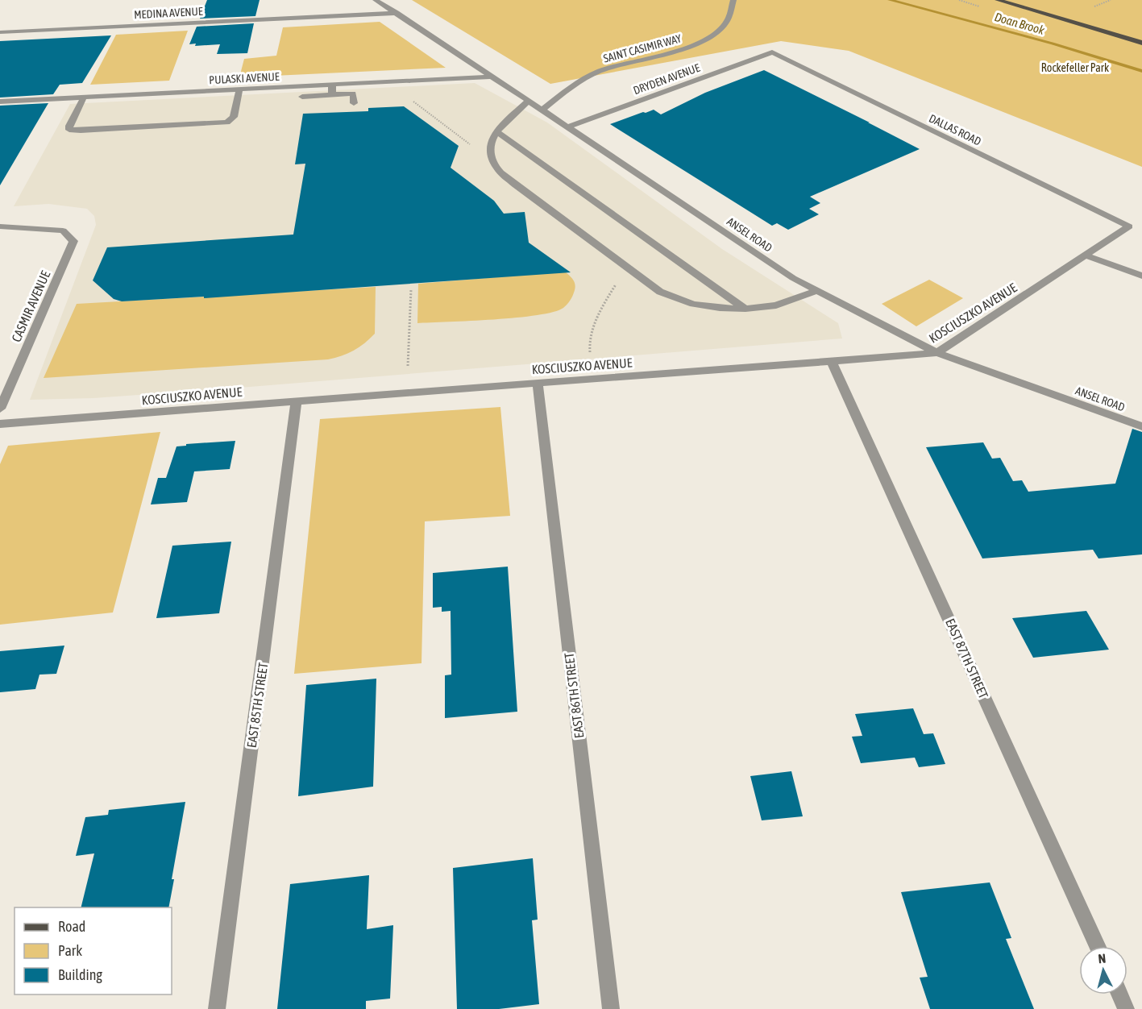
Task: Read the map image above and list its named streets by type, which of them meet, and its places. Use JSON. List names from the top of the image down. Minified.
{"streets":{"street":["MEDINA AVENUE","SAINT CASIMIR WAY","PULASKI AVENUE","DRYDEN AVENUE","DALLAS ROAD","ANSEL ROAD","CASMIR AVENUE","KOSCIUSZKO AVENUE","EAST 87TH STREET","EAST 86TH STREET","EAST 85TH STREET"]},"crossings":[["MEDINA AVENUE","ANSEL ROAD"],["SAINT CASIMIR WAY","ANSEL ROAD"],["PULASKI AVENUE","ANSEL ROAD"],["DRYDEN AVENUE","DALLAS ROAD"],["DRYDEN AVENUE","ANSEL ROAD"],["DALLAS ROAD","KOSCIUSZKO AVENUE"],["ANSEL ROAD","KOSCIUSZKO AVENUE"],["KOSCIUSZKO AVENUE","EAST 87TH STREET"],["KOSCIUSZKO AVENUE","EAST 86TH STREET"],["KOSCIUSZKO AVENUE","EAST 85TH STREET"]],"water":["Doan Brook"],"parks":["Rockefeller Park"],"legend":["Road","Park","Building"],"north":"top"}
